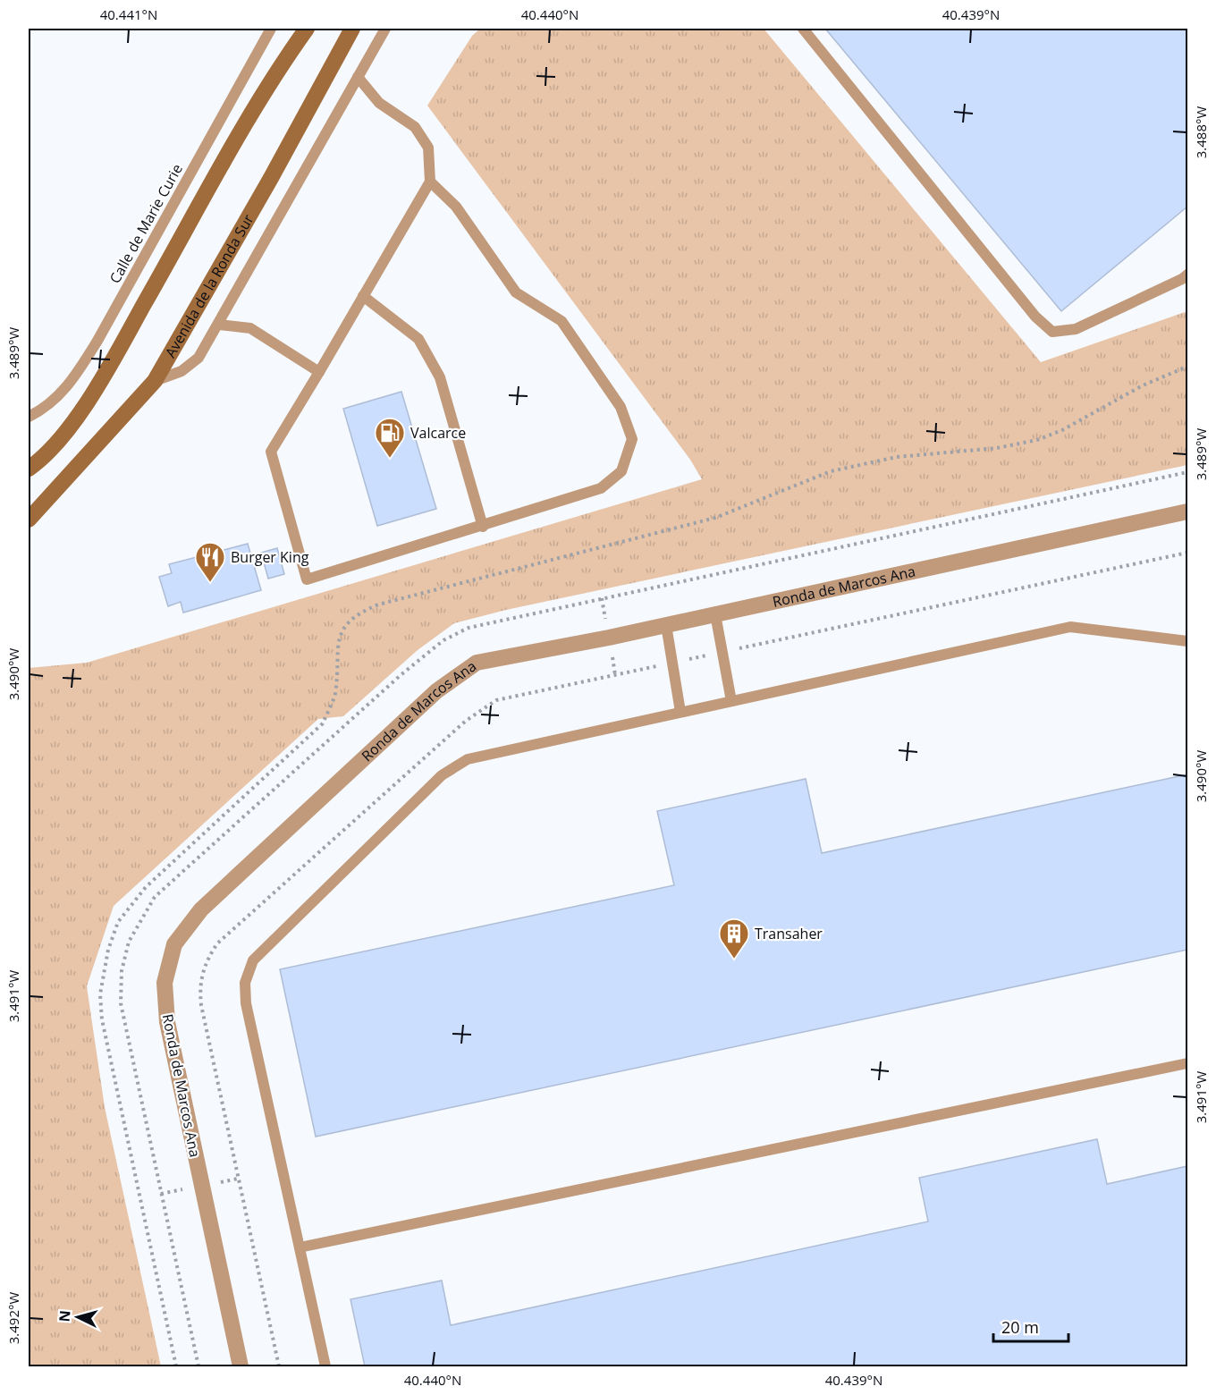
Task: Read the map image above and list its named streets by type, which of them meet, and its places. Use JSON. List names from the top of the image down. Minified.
{"streets":{"main road":["Avenida de la Ronda Sur"],"street":["Ronda de Marcos Ana"],"lane":["Calle de Marie Curie"]},"places":{"fuel station":["Valcarce"],"restaurant":["Burger King"],"building":["Transaher"]},"scale_bar":"20 m","north":"left","coordinates":["40.441°N","40.440°N","40.439°N","3.488°W","3.489°W","3.490°W","3.491°W","3.492°W"]}
